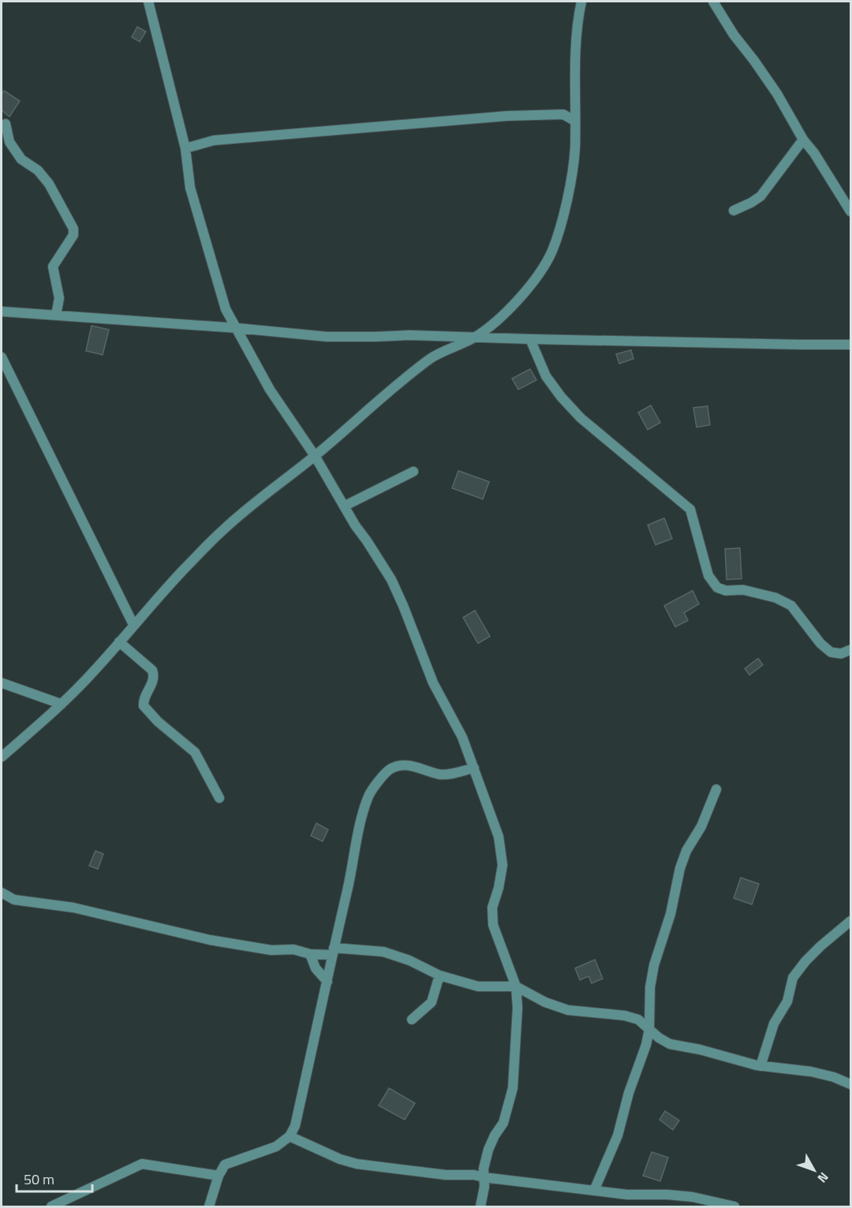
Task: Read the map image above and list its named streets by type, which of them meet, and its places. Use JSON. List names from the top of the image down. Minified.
{"scale_bar":"50 m","north":"bottom right"}
